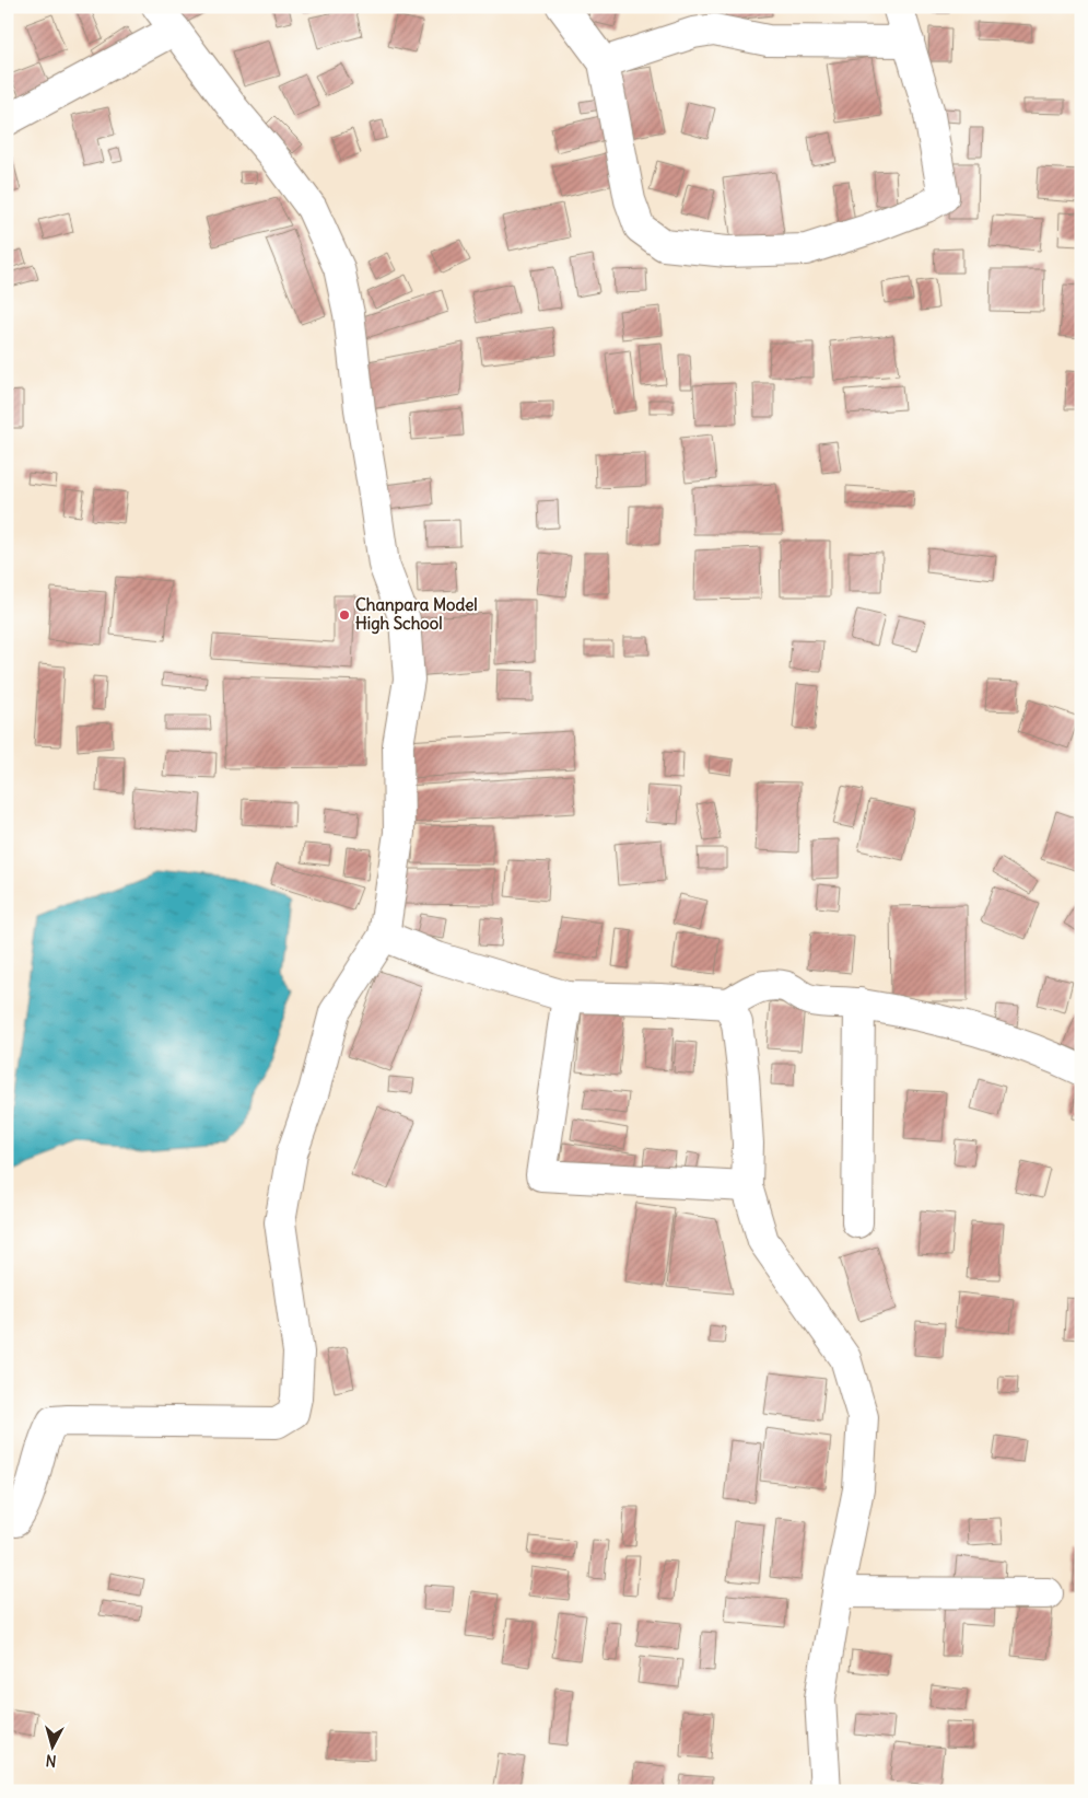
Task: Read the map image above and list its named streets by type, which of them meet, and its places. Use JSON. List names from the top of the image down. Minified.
{"places":["Chanpara Model High School"],"north":"bottom"}
